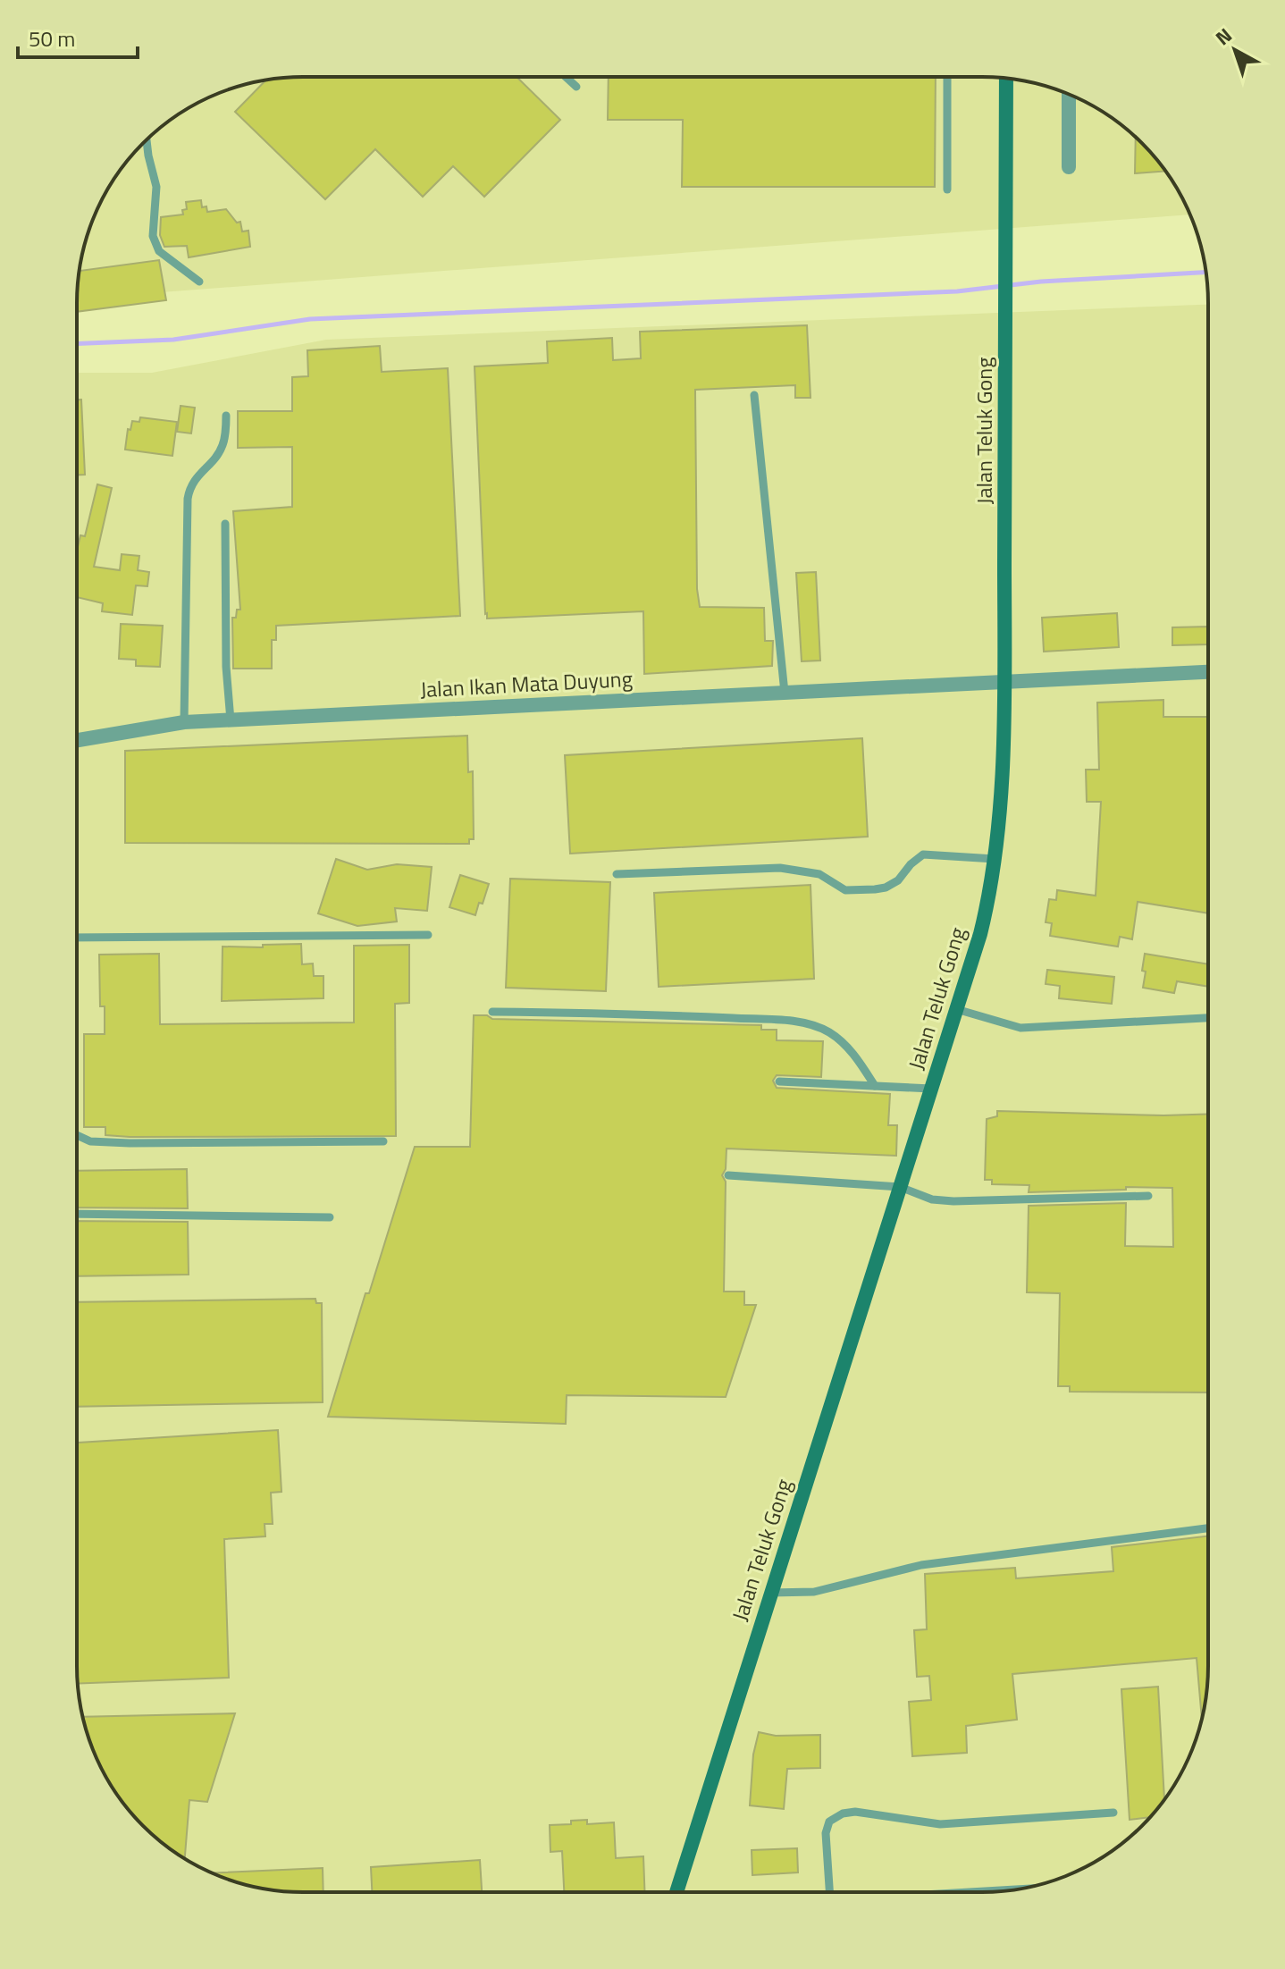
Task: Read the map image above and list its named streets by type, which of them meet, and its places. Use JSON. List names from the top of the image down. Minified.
{"streets":{"street":["Jalan Teluk Gong","Jalan Ikan Mata Duyung"]},"crossings":[["Jalan Teluk Gong","Jalan Ikan Mata Duyung"]],"scale_bar":"50 m","north":"top left"}
